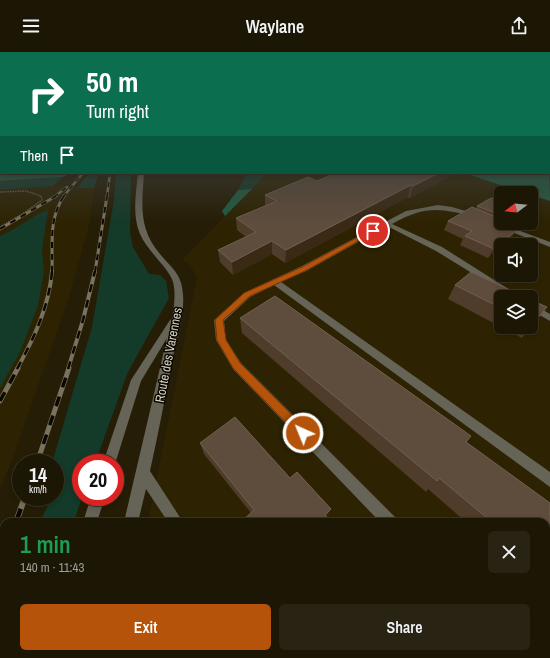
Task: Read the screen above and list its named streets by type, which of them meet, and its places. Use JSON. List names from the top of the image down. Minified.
{"streets":{"street":["Route des Varennes"]},"north":"left","page":{"header":"Waylane","turn":["50 m","Turn right"],"then":"Then","speed":"14 km/h","limit":"20","heading":["1 min","140 m · 11:43"],"buttons":["Exit","Share"]}}
